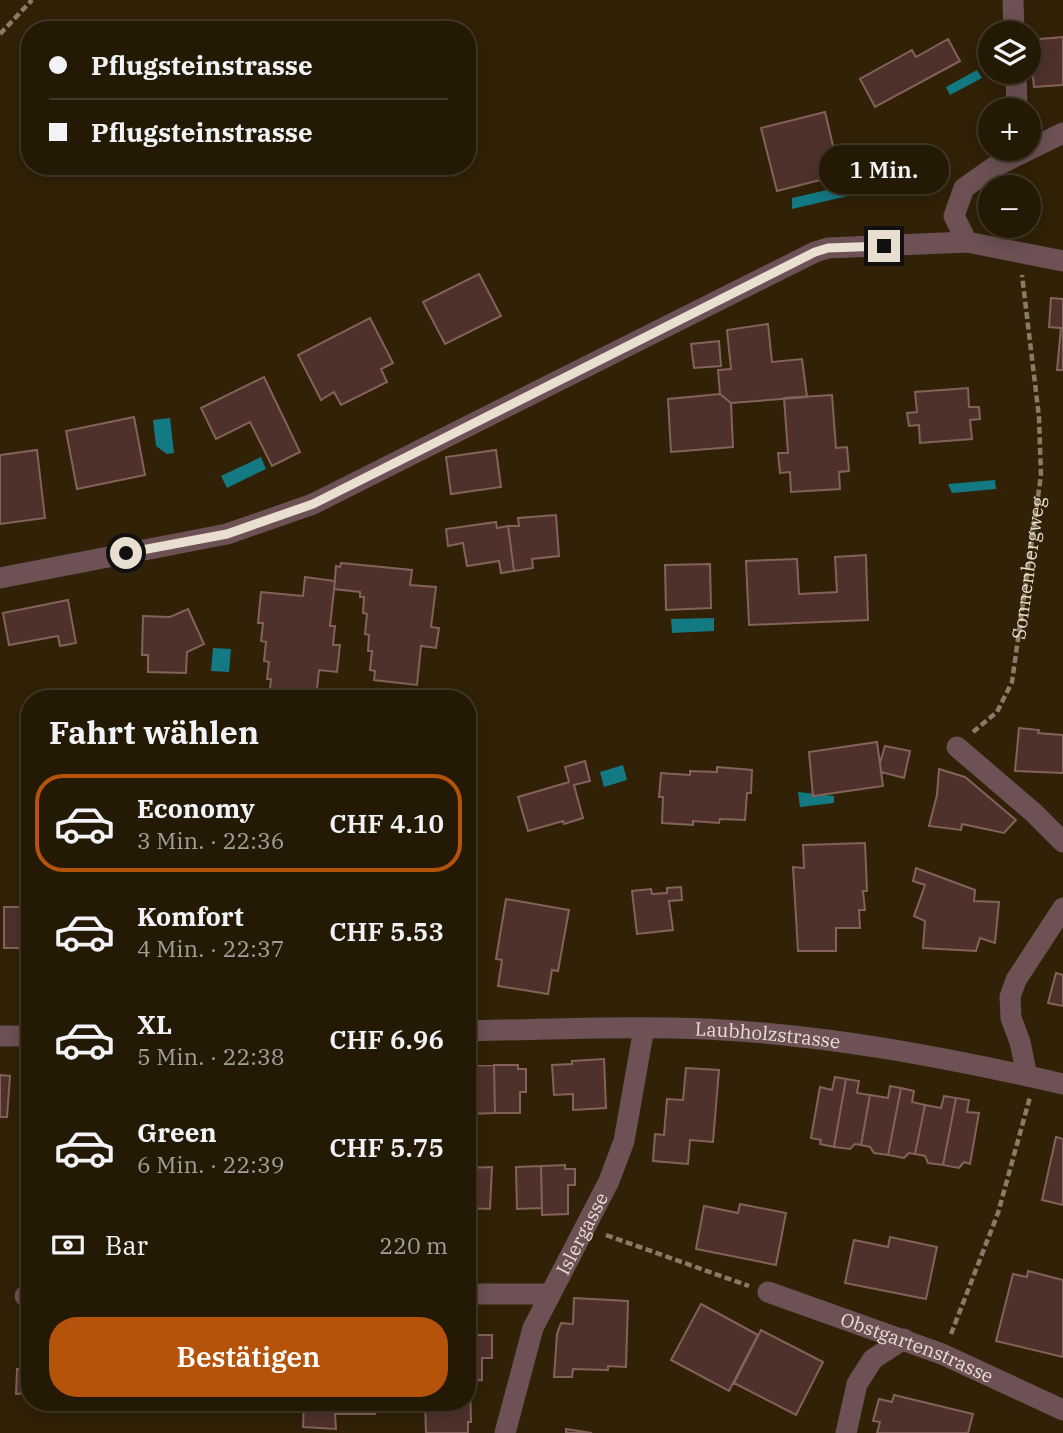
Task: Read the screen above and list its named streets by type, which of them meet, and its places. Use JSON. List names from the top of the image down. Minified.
{"streets":{"street":["Laubholzstrasse","Islergasse","Obstgartenstrasse"],"path":["Sonnenbergweg"]},"crossings":[["Laubholzstrasse","Islergasse"]],"page":{"map_buttons":["+","−"],"banner":["Pflugsteinstrasse","Pflugsteinstrasse"],"bubble":"1 Min.","heading":"Fahrt wählen","list":[{"name":"Economy","note":"3 Min. · 22:36","value":"CHF 4.10"},{"name":"Komfort","note":"4 Min. · 22:37","value":"CHF 5.53"},{"name":"XL","note":"5 Min. · 22:38","value":"CHF 6.96"},{"name":"Green","note":"6 Min. · 22:39","value":"CHF 5.75"}],"pay":["Bar","220 m"],"buttons":"Bestätigen"}}
